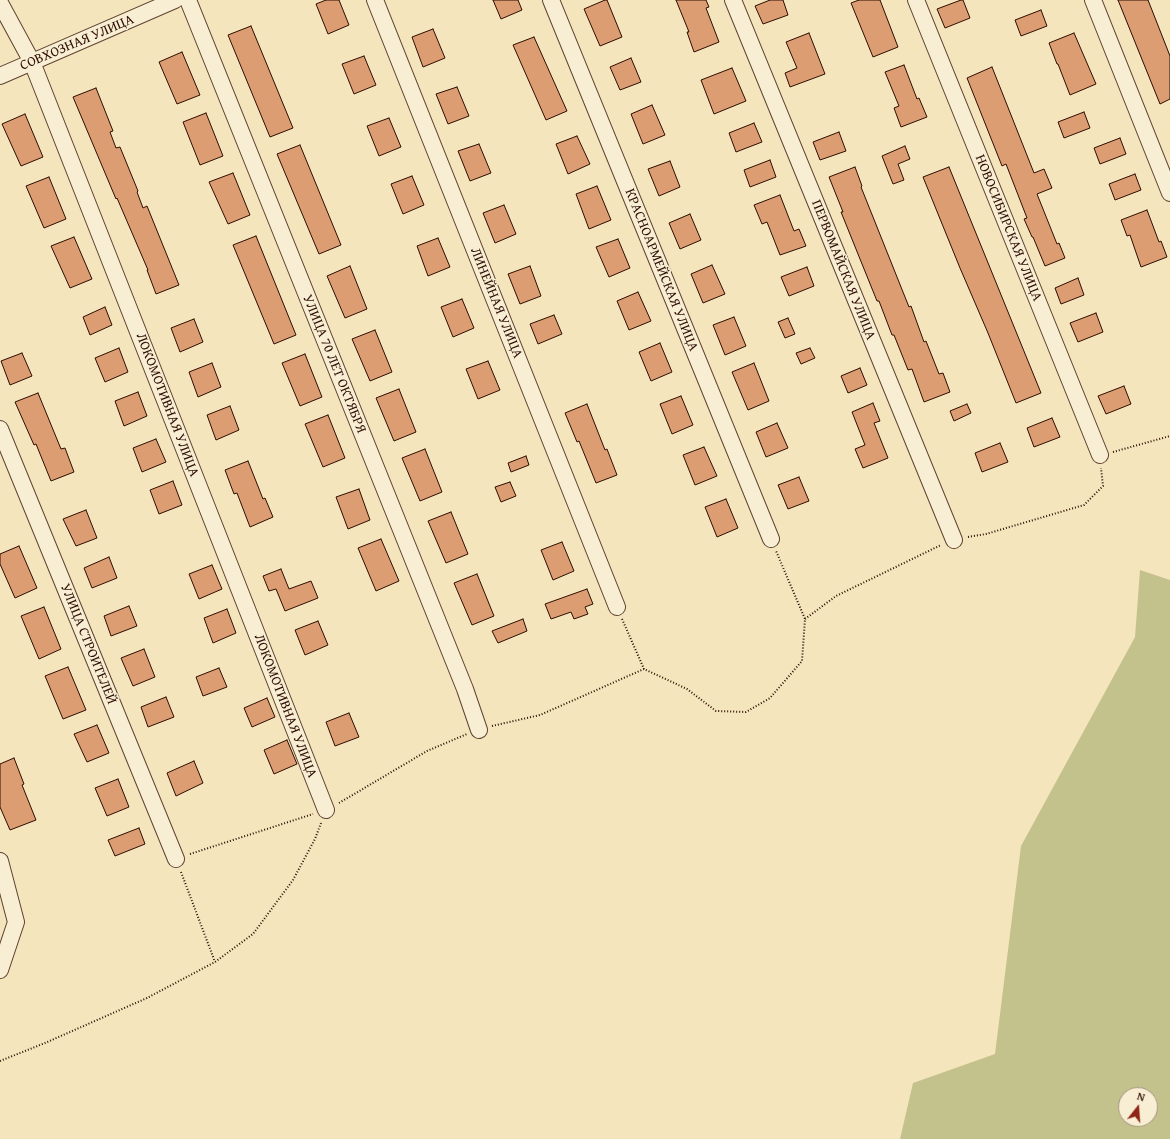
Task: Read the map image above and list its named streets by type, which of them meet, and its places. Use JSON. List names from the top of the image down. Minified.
{"streets":{"street":["СОВХОЗНАЯ УЛИЦА","НОВОСИБИРСКАЯ УЛИЦА","КРАСНОАРМЕЙСКАЯ УЛИЦА","ПЕРВОМАЙСКАЯ УЛИЦА","ЛИНЕЙНАЯ УЛИЦА","УЛИЦА 70 ЛЕТ ОКТЯБРЯ","ЛОКОМОТИВНАЯ УЛИЦА","УЛИЦА СТРОИТЕЛЕЙ"]},"crossings":[["СОВХОЗНАЯ УЛИЦА","ЛОКОМОТИВНАЯ УЛИЦА"]],"north":"top"}
